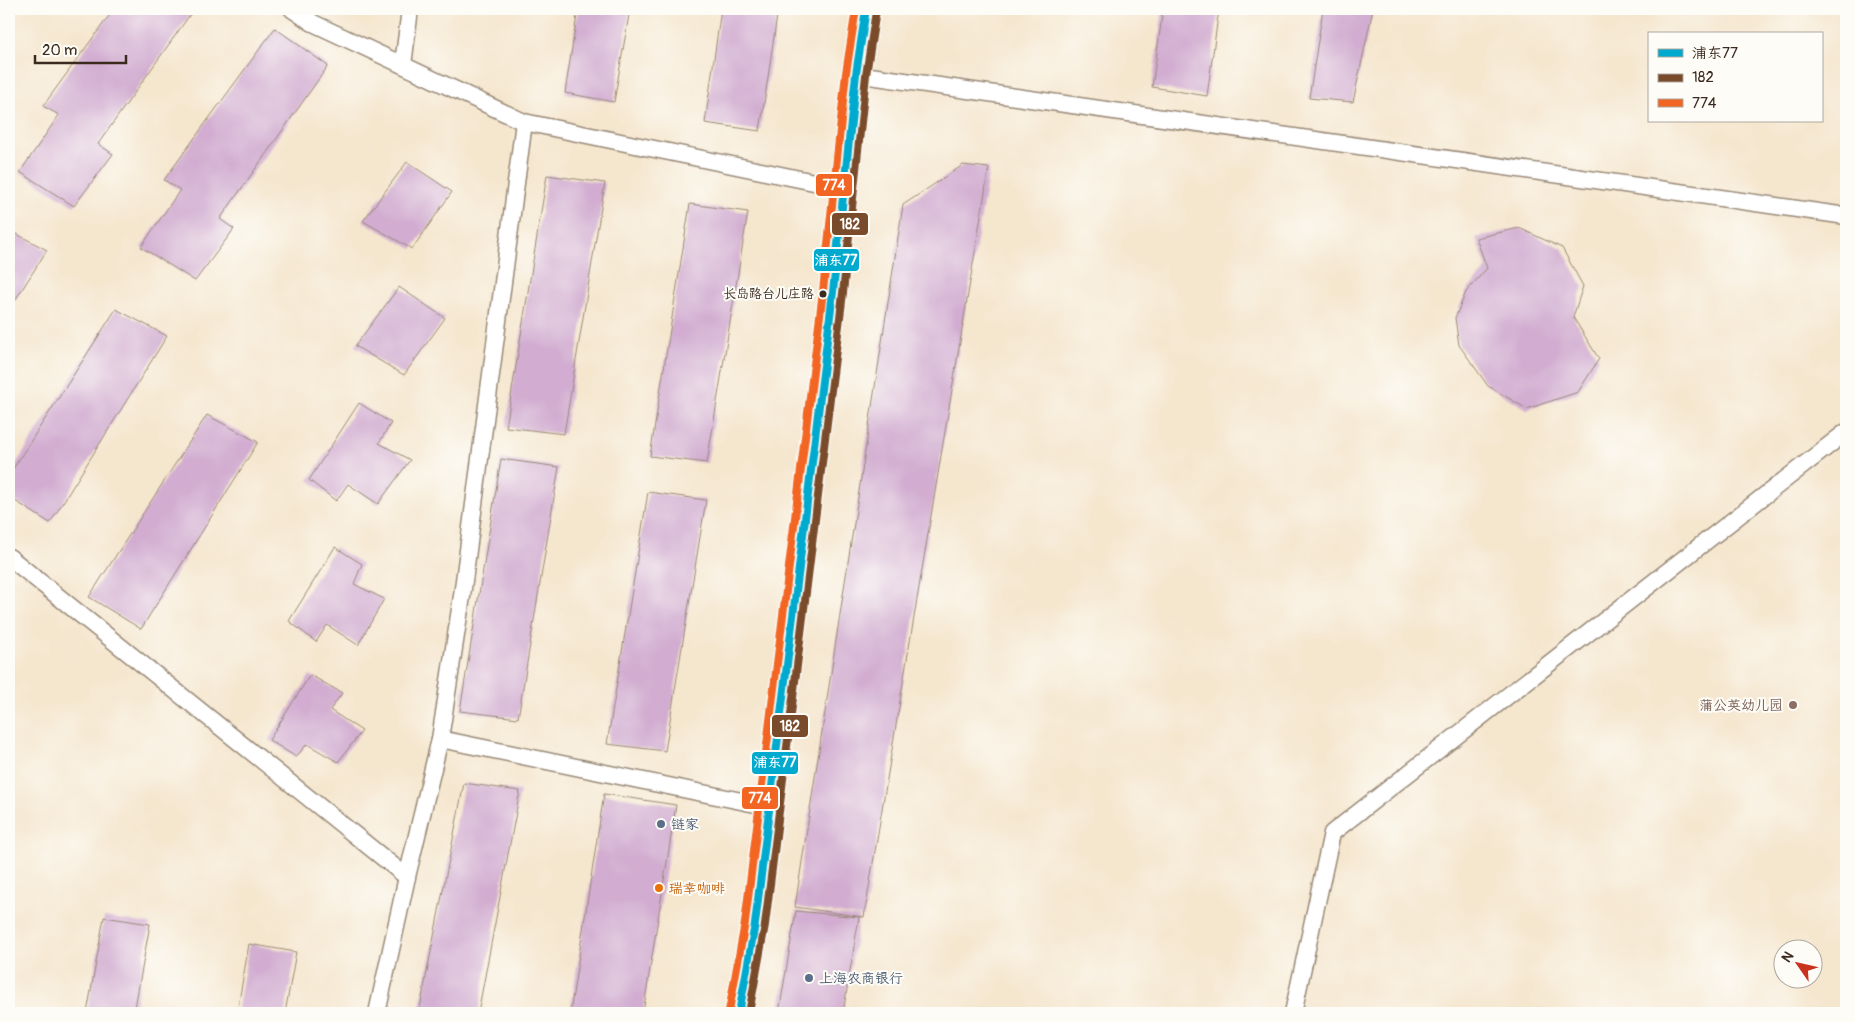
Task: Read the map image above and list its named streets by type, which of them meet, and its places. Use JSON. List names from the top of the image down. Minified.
{"places":["长岛路台儿庄路","蒲公英幼儿园","链家","瑞幸咖啡","上海农商银行"],"lines":["transit line 浦东77","transit line 774","transit line 182"],"legend":["浦东77","182","774"],"scale_bar":"20 m","north":"top left"}
